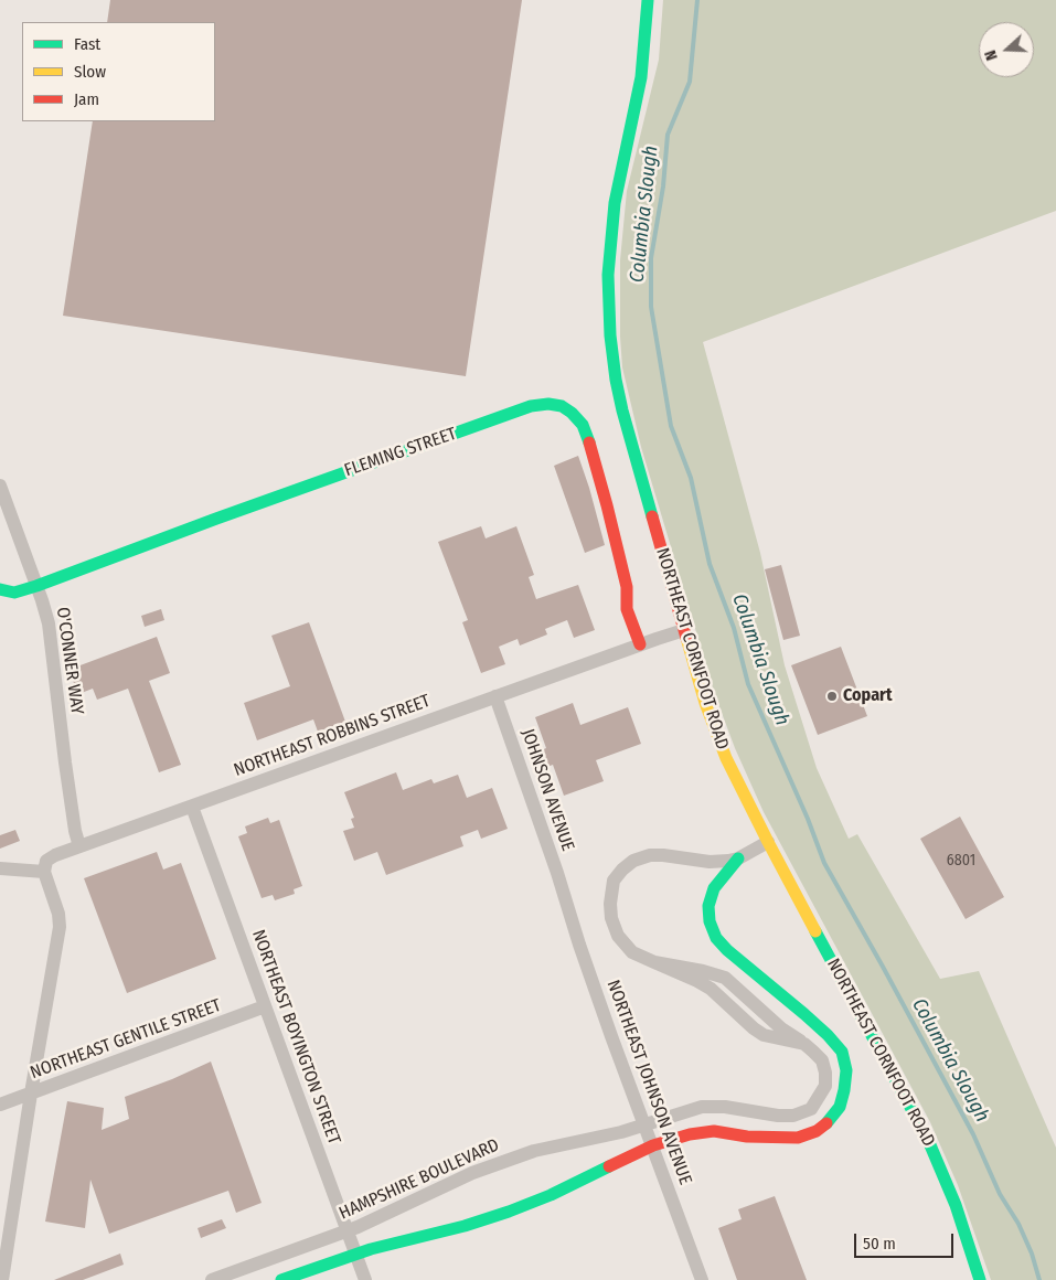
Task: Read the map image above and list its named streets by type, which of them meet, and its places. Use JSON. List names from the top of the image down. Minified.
{"streets":{"street":["FLEMING STREET","NORTHEAST CORNFOOT ROAD","O'CONNER WAY","NORTHEAST ROBBINS STREET","JOHNSON AVENUE","NORTHEAST BOYINGTON STREET","NORTHEAST GENTILE STREET","NORTHEAST JOHNSON AVENUE","HAMPSHIRE BOULEVARD"]},"crossings":[["FLEMING STREET","O'CONNER WAY"],["FLEMING STREET","NORTHEAST ROBBINS STREET"],["NORTHEAST CORNFOOT ROAD","NORTHEAST ROBBINS STREET"],["O'CONNER WAY","NORTHEAST ROBBINS STREET"],["NORTHEAST ROBBINS STREET","JOHNSON AVENUE"],["NORTHEAST ROBBINS STREET","NORTHEAST BOYINGTON STREET"],["JOHNSON AVENUE","NORTHEAST JOHNSON AVENUE"],["NORTHEAST BOYINGTON STREET","NORTHEAST GENTILE STREET"],["NORTHEAST BOYINGTON STREET","HAMPSHIRE BOULEVARD"],["NORTHEAST JOHNSON AVENUE","HAMPSHIRE BOULEVARD"]],"water":["Columbia Slough"],"places":["Copart"],"house_numbers":["6801"],"legend":["Fast","Slow","Jam"],"scale_bar":"50 m","north":"left"}
